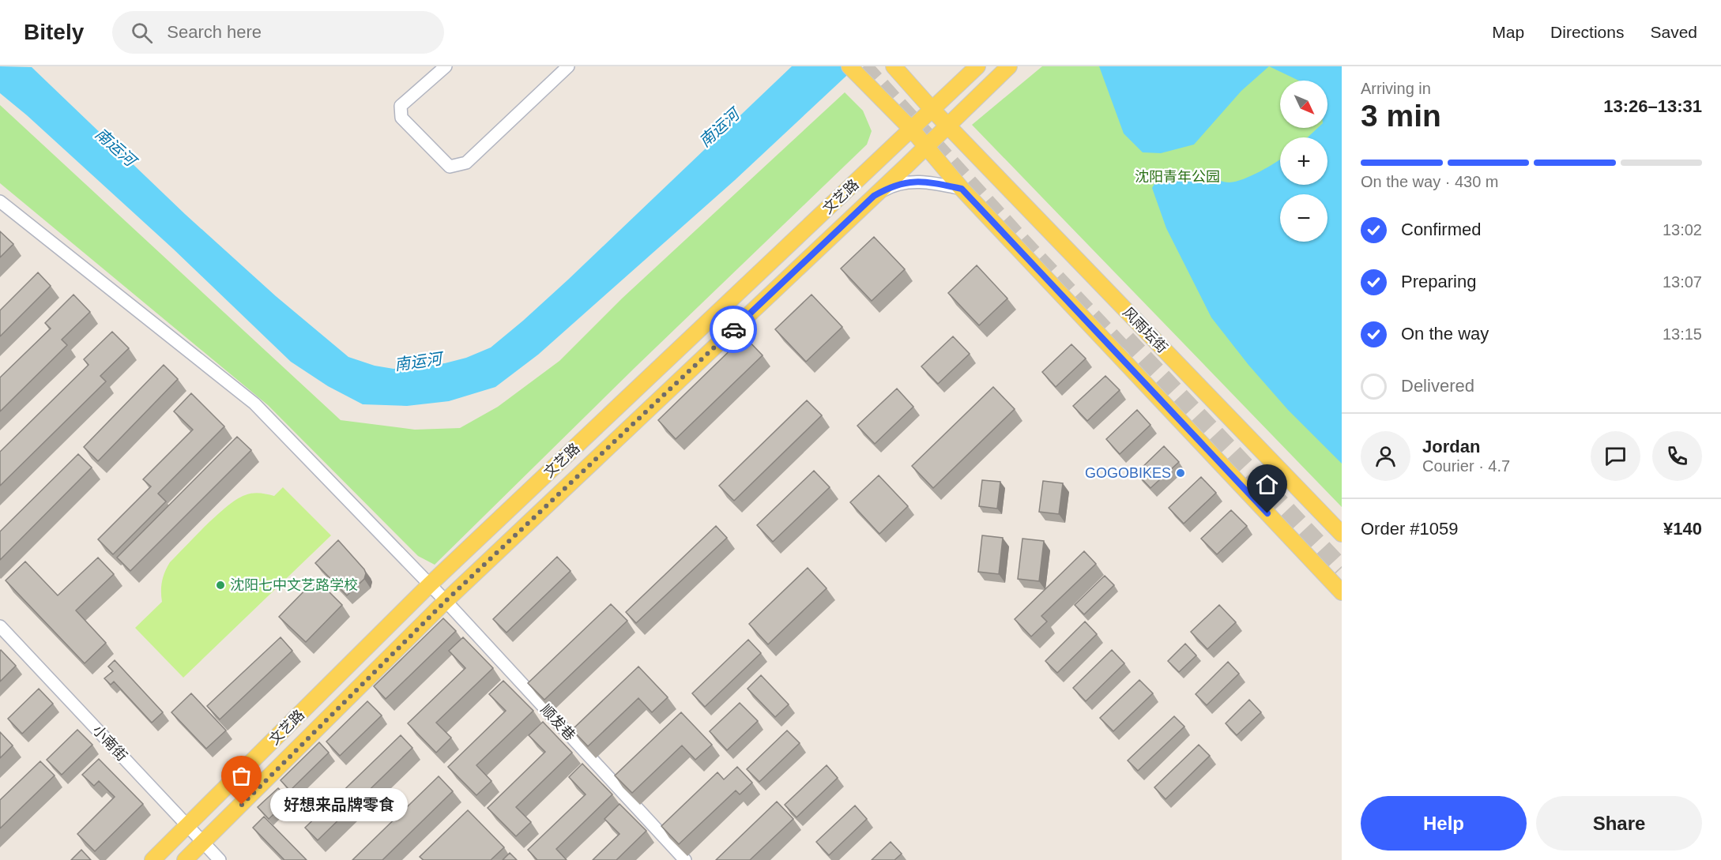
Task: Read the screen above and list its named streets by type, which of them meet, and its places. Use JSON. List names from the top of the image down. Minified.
{"streets":{"main road":["文艺路","风雨坛街"],"street":["顺发巷","小南街"]},"crossings":[["文艺路","风雨坛街"],["文艺路","顺发巷"],["文艺路","小南街"]],"water":["南运河"],"parks":["沈阳青年公园"],"places":["GOGOBIKES","沈阳七中文艺路学校","好想来品牌零食"],"north":"bottom right","page":{"header":"Bitely","search":"Search here","nav":["Map","Directions","Saved"],"heading":["3 min","Arriving in","13:26–13:31"],"panel":["Jordan","Courier · 4.7","Order #1059","¥140"],"map_buttons":["+","−"],"bar":"On the way · 430 m","list":[["Confirmed","13:02"],["Preparing","13:07"],["On the way","13:15"],"Delivered"],"buttons":["Help","Share"],"bubble":"好想来品牌零食"}}
